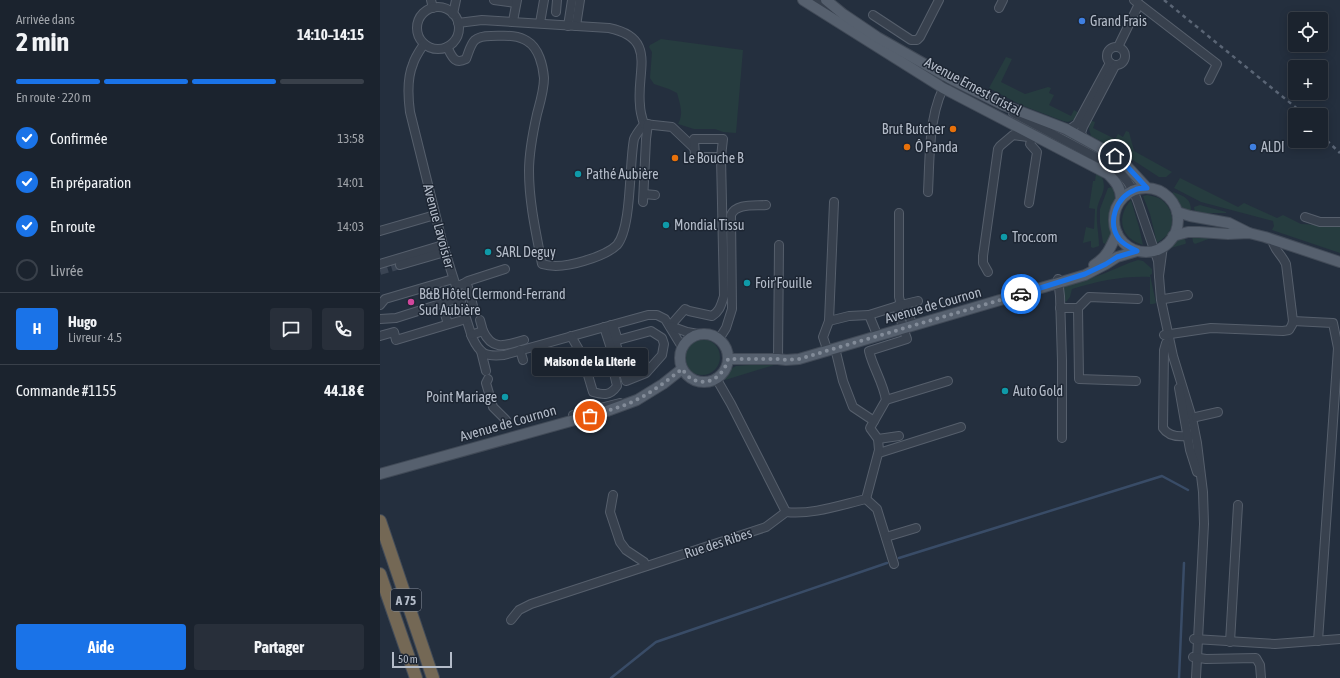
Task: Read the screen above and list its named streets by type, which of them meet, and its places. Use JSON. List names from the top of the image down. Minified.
{"streets":{"highway":["A 75"],"main road":["Avenue Ernest Cristal","Avenue de Cournon"],"street":["Avenue Lavoisier","Rue des Ribes"]},"places":["Grand Frais","Brut Butcher","Ô Panda","ALDI","Le Bouche B","Pathé Aubière","Mondial Tissu","Troc.com","SARL Deguy","Foir'Fouille","B&B Hôtel Clermond-Ferrand Sud Aubière","Auto Gold","Point Mariage","Maison de la Literie"],"scale_bar":"50 m","page":{"heading":["2 min","Arrivée dans","14:10–14:15"],"panel":["Hugo","Livreur · 4.5","Commande #1155","44.18 €"],"map_buttons":["+","−"],"bar":"En route · 220 m","list":[["Confirmée","13:58"],["En préparation","14:01"],["En route","14:03"],"Livrée"],"round":"H","bubble":"Maison de la Literie","buttons":["Aide","Partager"],"scale":"50 m"}}
